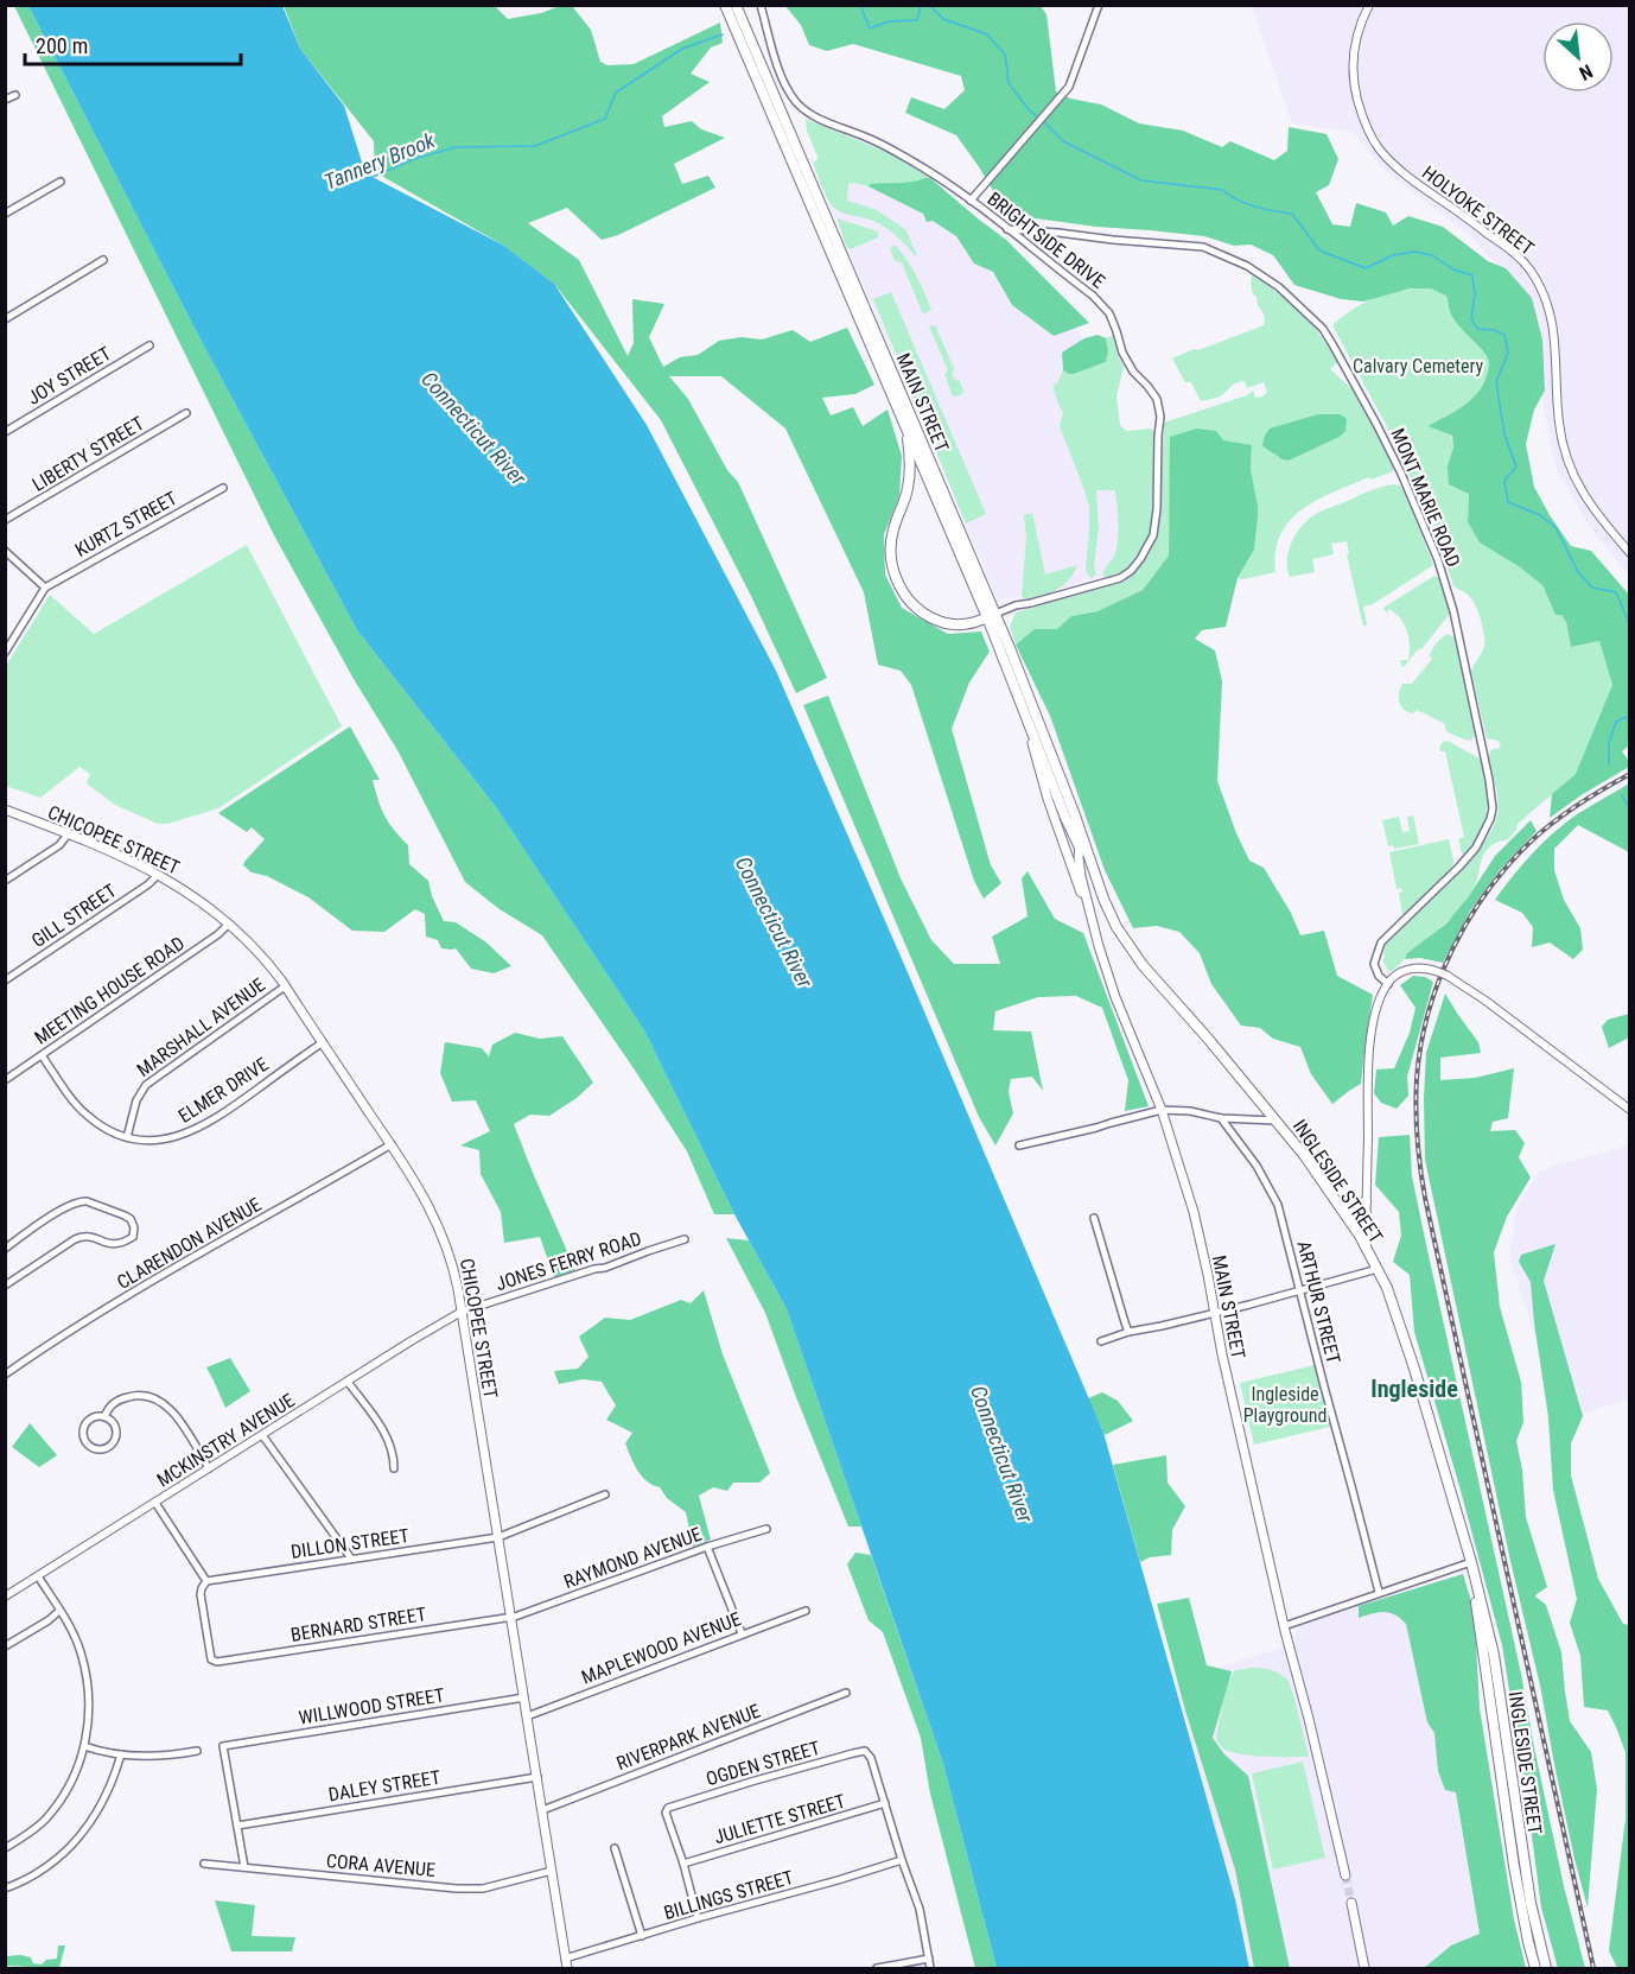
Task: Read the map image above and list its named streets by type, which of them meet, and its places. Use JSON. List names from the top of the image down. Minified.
{"streets":{"main road":["MAIN STREET","CHICOPEE STREET","INGLESIDE STREET"],"street":["HOLYOKE STREET","BRIGHTSIDE DRIVE","JOY STREET","LIBERTY STREET","MONT MARIE ROAD","KURTZ STREET","GILL STREET","MEETING HOUSE ROAD","MARSHALL AVENUE","ELMER DRIVE","CLARENDON AVENUE","JONES FERRY ROAD","ARTHUR STREET","MCKINSTRY AVENUE","DILLON STREET","RAYMOND AVENUE","BERNARD STREET","MAPLEWOOD AVENUE","WILLWOOD STREET","RIVERPARK AVENUE","OGDEN STREET","DALEY STREET","JULIETTE STREET","CORA AVENUE","BILLINGS STREET"]},"crossings":[["BRIGHTSIDE DRIVE","MAIN STREET"],["BRIGHTSIDE DRIVE","MONT MARIE ROAD"],["MAIN STREET","INGLESIDE STREET"],["CHICOPEE STREET","GILL STREET"],["CHICOPEE STREET","MEETING HOUSE ROAD"],["CHICOPEE STREET","MARSHALL AVENUE"],["CHICOPEE STREET","ELMER DRIVE"],["CHICOPEE STREET","CLARENDON AVENUE"],["CHICOPEE STREET","JONES FERRY ROAD"],["CHICOPEE STREET","MCKINSTRY AVENUE"],["CHICOPEE STREET","DILLON STREET"],["CHICOPEE STREET","RAYMOND AVENUE"],["CHICOPEE STREET","BERNARD STREET"],["CHICOPEE STREET","MAPLEWOOD AVENUE"],["CHICOPEE STREET","WILLWOOD STREET"],["CHICOPEE STREET","RIVERPARK AVENUE"],["CHICOPEE STREET","DALEY STREET"],["CHICOPEE STREET","CORA AVENUE"],["CHICOPEE STREET","BILLINGS STREET"],["MEETING HOUSE ROAD","ELMER DRIVE"],["MARSHALL AVENUE","ELMER DRIVE"],["JONES FERRY ROAD","MCKINSTRY AVENUE"],["DILLON STREET","BERNARD STREET"],["RAYMOND AVENUE","BERNARD STREET"],["WILLWOOD STREET","DALEY STREET"],["OGDEN STREET","JULIETTE STREET"]],"districts":["Ingleside"],"water":["Tannery Brook","Connecticut River"],"parks":["Calvary Cemetery","Ingleside Playground"],"scale_bar":"200 m","north":"bottom right"}
